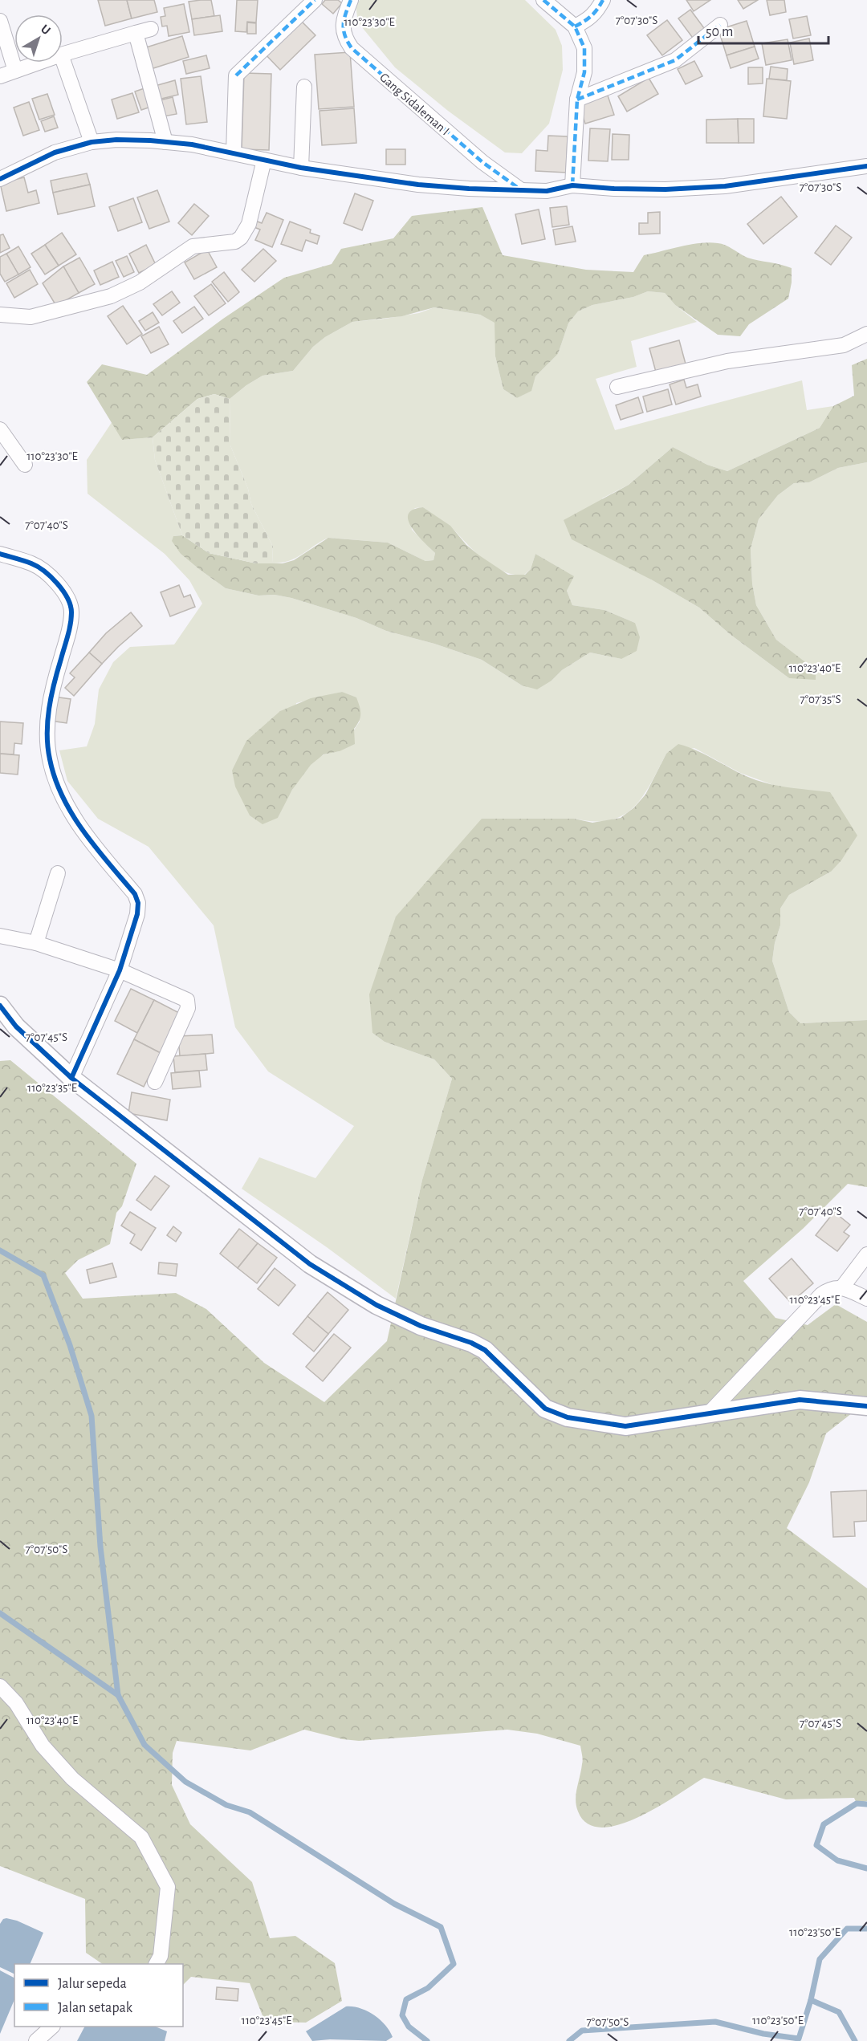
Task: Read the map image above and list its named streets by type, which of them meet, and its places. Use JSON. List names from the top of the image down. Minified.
{"streets":{"street":["Gang Sidaleman I"]},"legend":["Jalur sepeda","Jalan setapak"],"scale_bar":"50 m","north":"top right","coordinates":["7°07'30\"S","110°23'30\"E","7°07'40\"S","110°23'40\"E","7°07'35\"S","7°07'45\"S","110°23'35\"E","110°23'45\"E","7°07'50\"S","110°23'50\"E"]}
